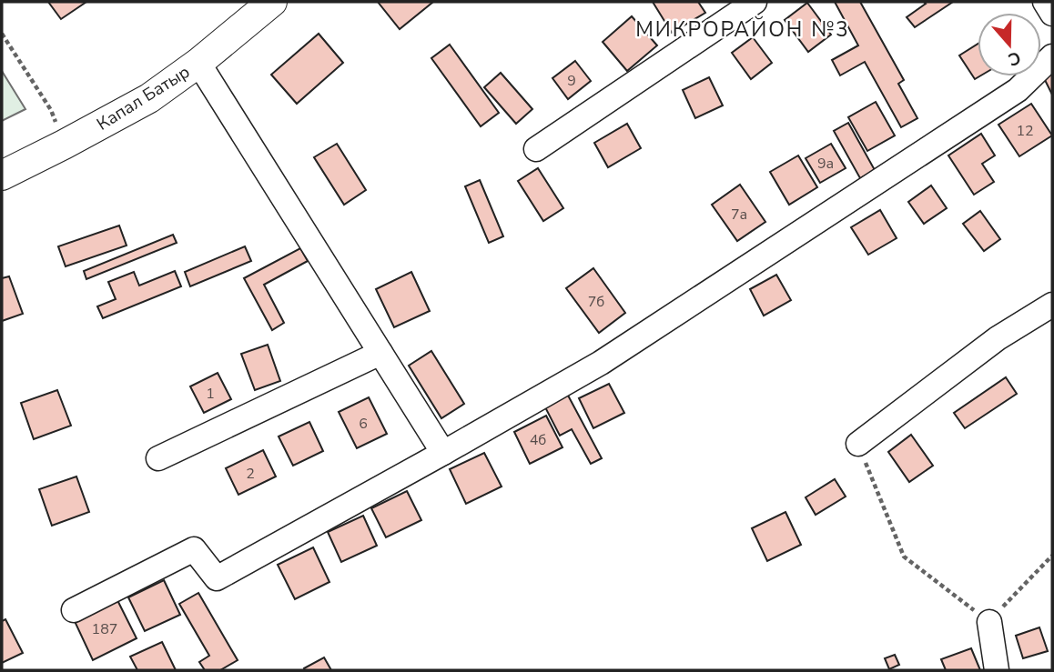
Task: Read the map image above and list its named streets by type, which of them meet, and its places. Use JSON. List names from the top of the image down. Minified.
{"streets":{"main road":["Капал Батыр"]},"districts":["МИКРОРАЙОН №3"],"house_numbers":["9","12","9а","7а","7б","1","6","4б","2","187"],"north":"bottom"}
